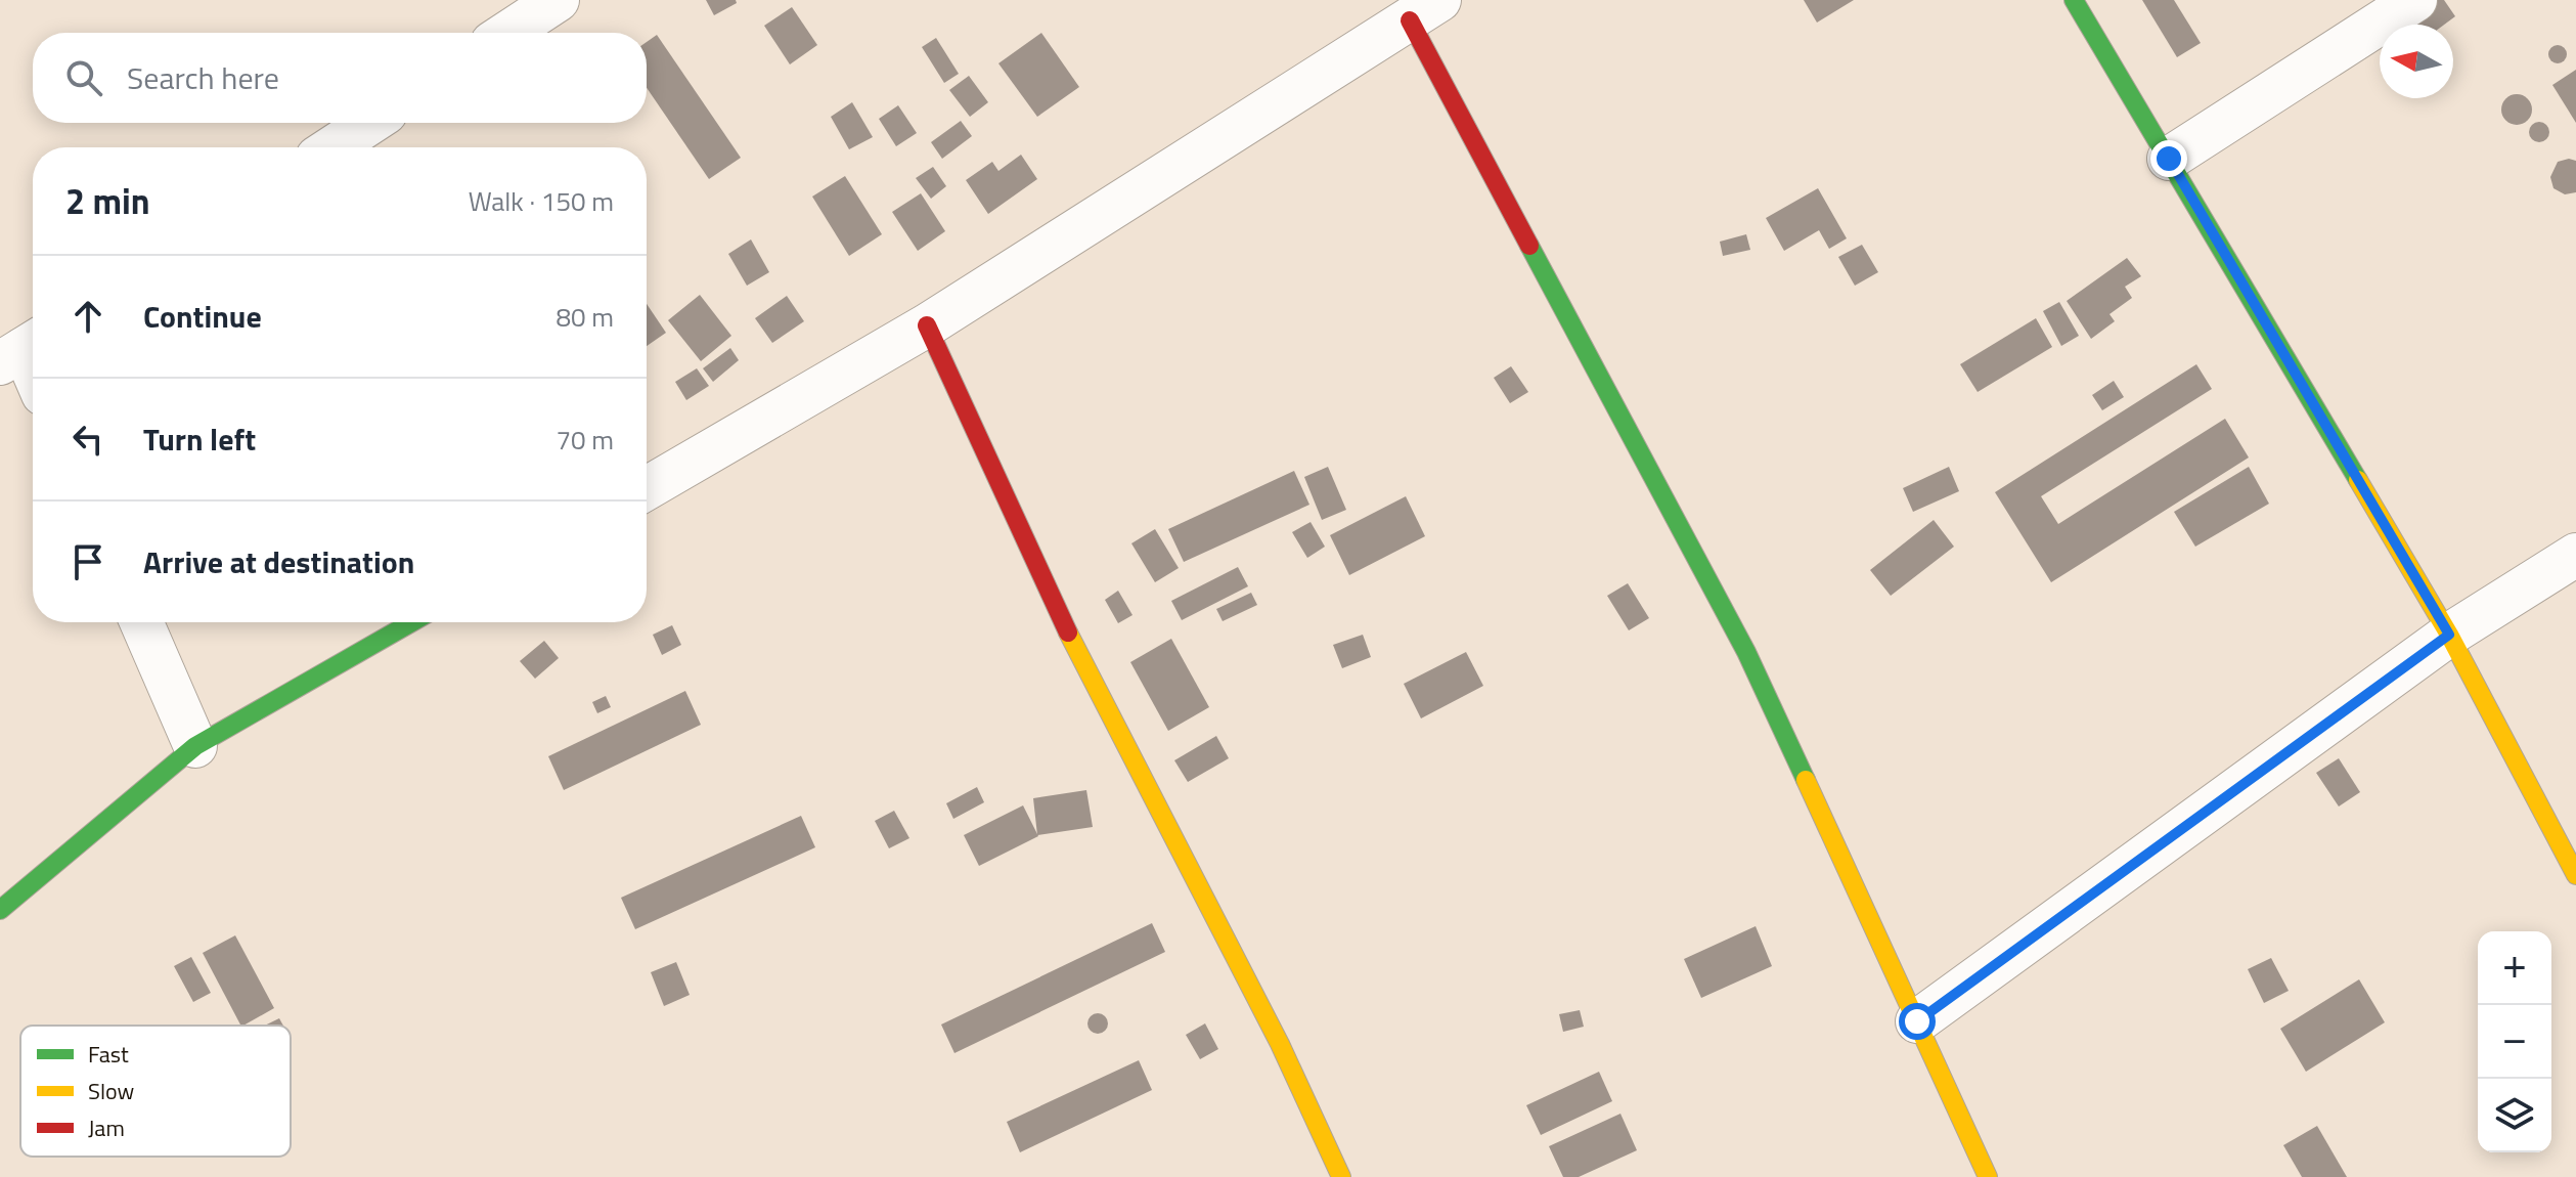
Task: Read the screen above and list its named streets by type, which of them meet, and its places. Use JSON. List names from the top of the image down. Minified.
{"legend":["Fast","Slow","Jam"],"north":"left","page":{"search":"Search here","heading":["2 min","Walk · 150 m"],"list":[["Continue","80 m"],["Turn left","70 m"],"Arrive at destination"],"map_buttons":["+","−"]}}
